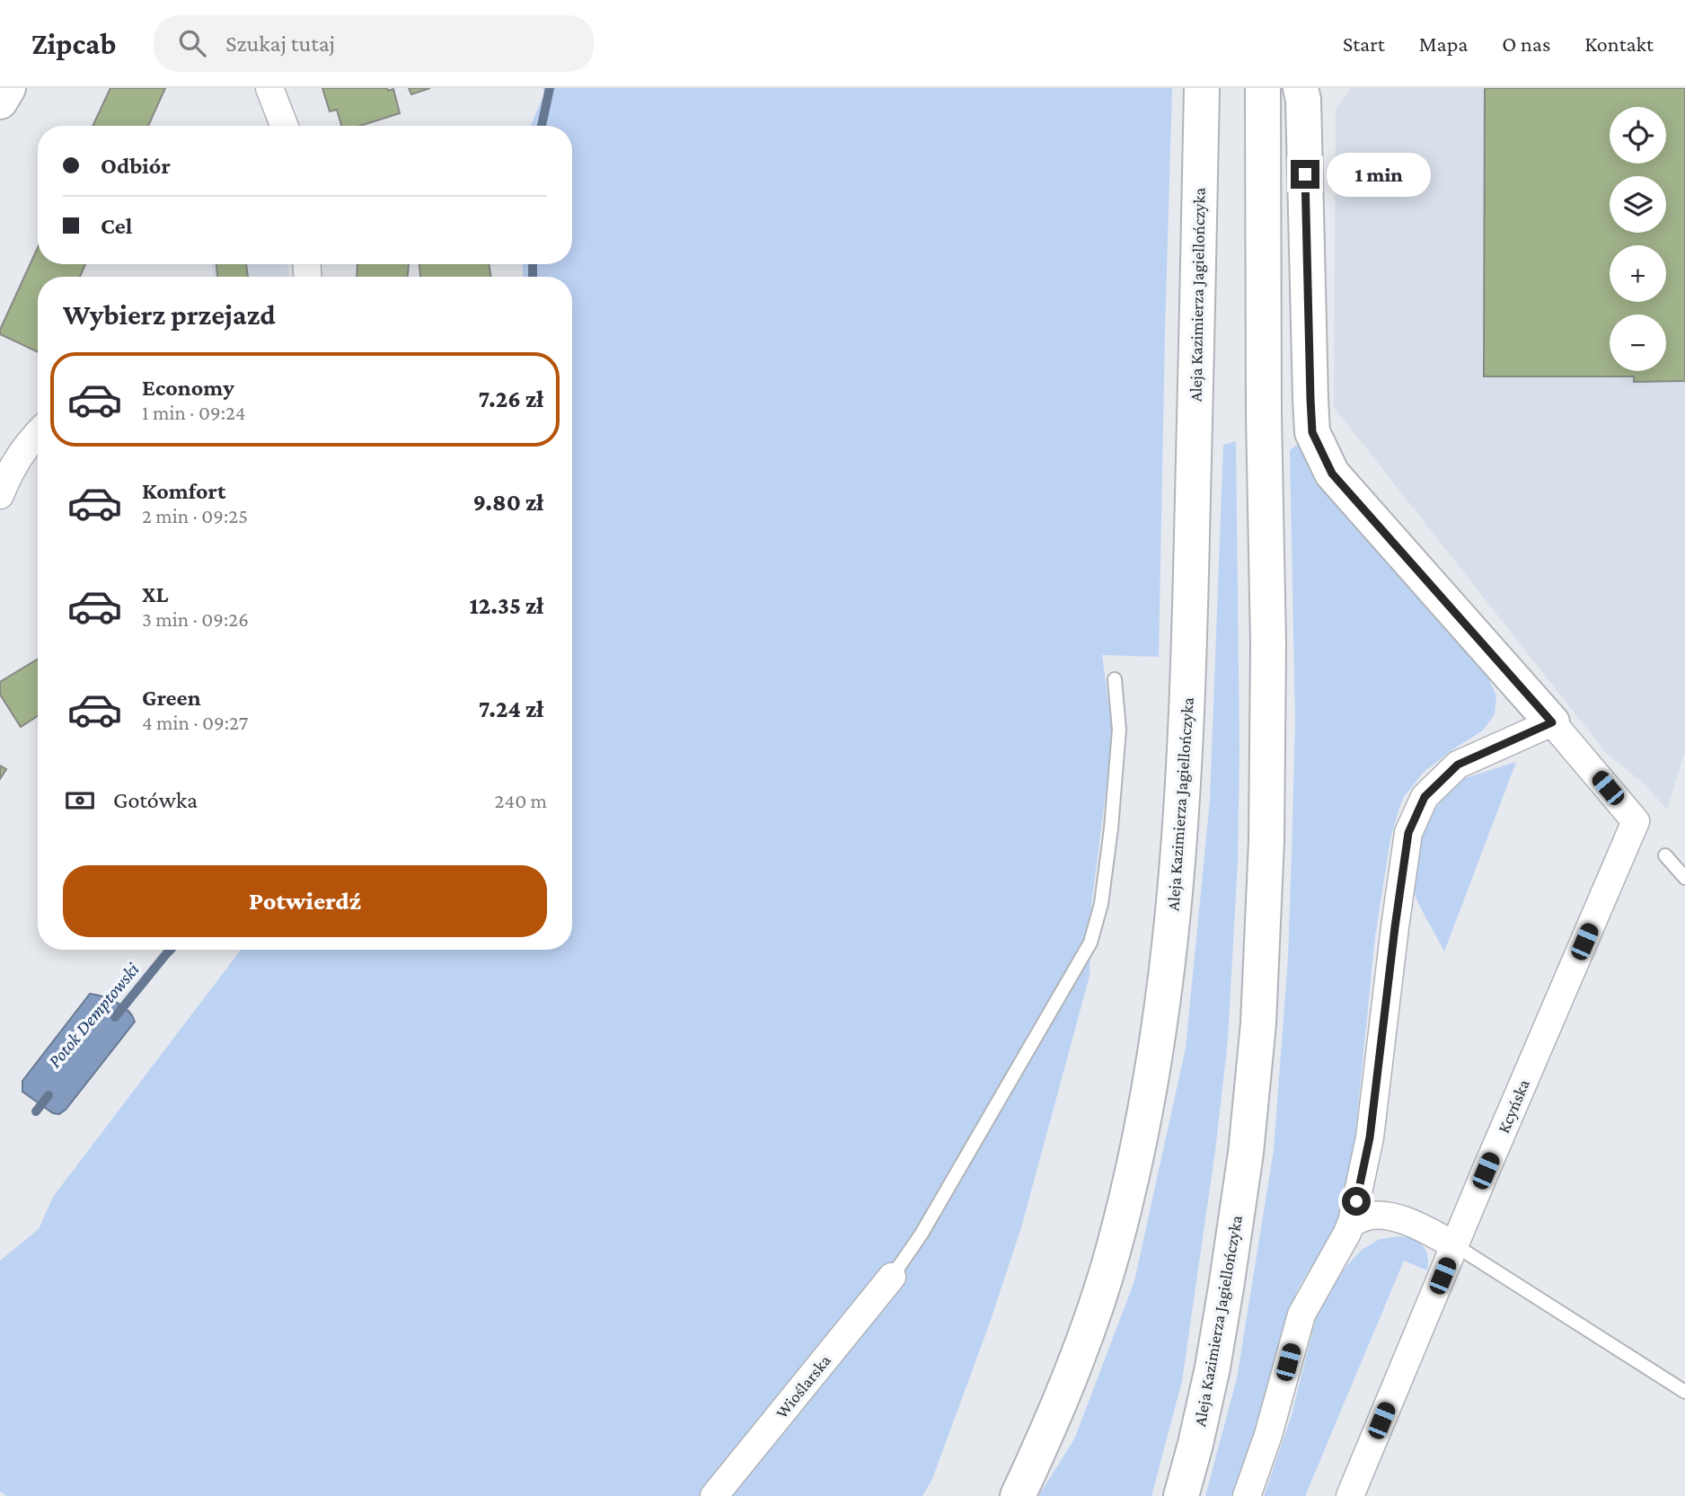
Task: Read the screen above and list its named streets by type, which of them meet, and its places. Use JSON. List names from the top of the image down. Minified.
{"streets":{"main road":["Aleja Kazimierza Jagiellończyka"],"street":["Kcyńska","Wioślarska"]},"water":["Potok Demptowski"],"page":{"header":"Zipcab","search":"Szukaj tutaj","nav":["Start","Mapa","O nas","Kontakt"],"map_buttons":["+","−"],"banner":["Odbiór","Cel"],"bubble":"1 min","heading":"Wybierz przejazd","list":[{"name":"Economy","note":"1 min · 09:24","value":"7.26 zł"},{"name":"Komfort","note":"2 min · 09:25","value":"9.80 zł"},{"name":"XL","note":"3 min · 09:26","value":"12.35 zł"},{"name":"Green","note":"4 min · 09:27","value":"7.24 zł"}],"pay":["Gotówka","240 m"],"buttons":"Potwierdź"}}
